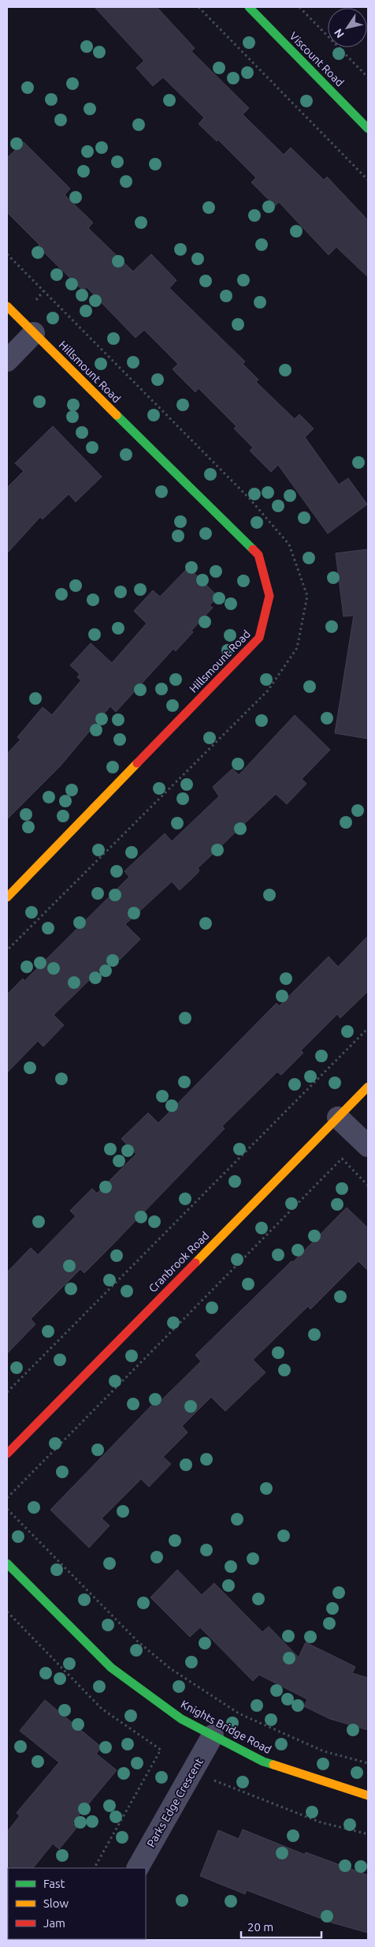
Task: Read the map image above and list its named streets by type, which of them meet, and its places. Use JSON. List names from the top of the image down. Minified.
{"streets":{"street":["Viscount Road","Hillsmount Road","Cranbrook Road","Knights Bridge Road","Parks Edge Crescent"]},"crossings":[["Knights Bridge Road","Parks Edge Crescent"]],"legend":["Fast","Slow","Jam"],"scale_bar":"20 m","north":"bottom left"}
